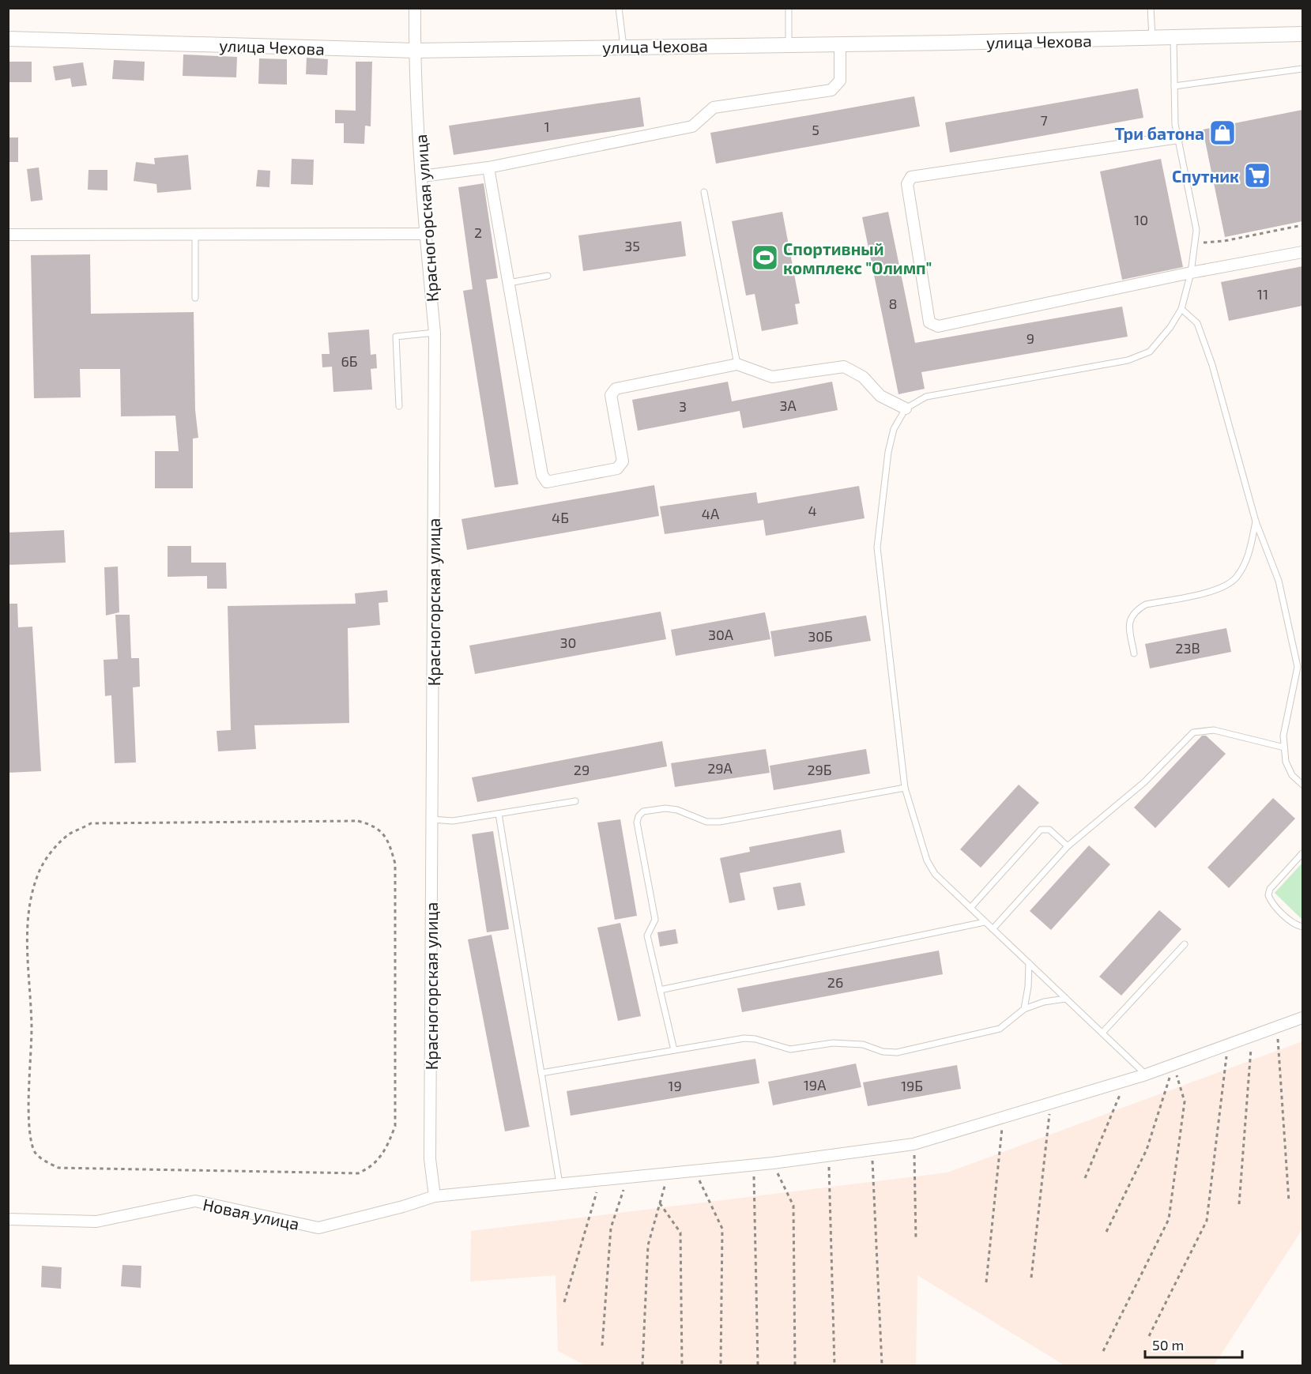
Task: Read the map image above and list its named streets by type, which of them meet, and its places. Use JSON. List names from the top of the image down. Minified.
{"streets":{"street":["улица Чехова","Красногорская улица","Новая улица"]},"crossings":[["улица Чехова","Красногорская улица"],["Красногорская улица","Новая улица"]],"places":{"shop":["Три батона"],"supermarket":["Спутник"],"sports":["Спортивный комплекс \"Олимп\""]},"house_numbers":["7","1","5","10","2","35","11","8","9","6Б","3А","3","4","4А","4Б","30А","30Б","30","23В","29А","29","29Б","26","19А","19","19Б"],"scale_bar":"50 m"}
